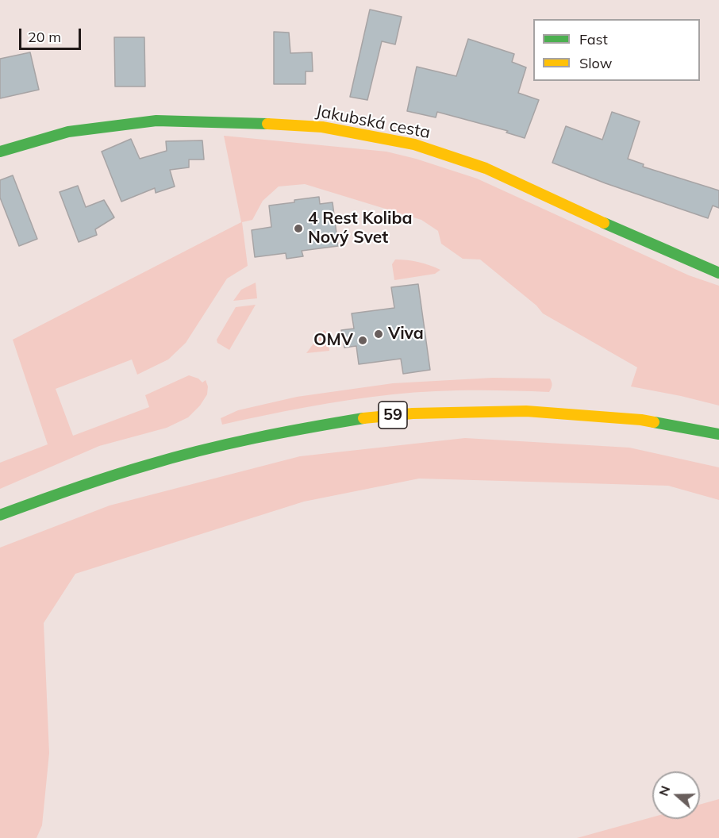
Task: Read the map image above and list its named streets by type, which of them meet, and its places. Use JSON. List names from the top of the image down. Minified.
{"streets":{"street":["Jakubská cesta","59"]},"places":["4 Rest Koliba Nový Svet","Viva","OMV"],"legend":["Fast","Slow"],"scale_bar":"20 m","north":"left"}
